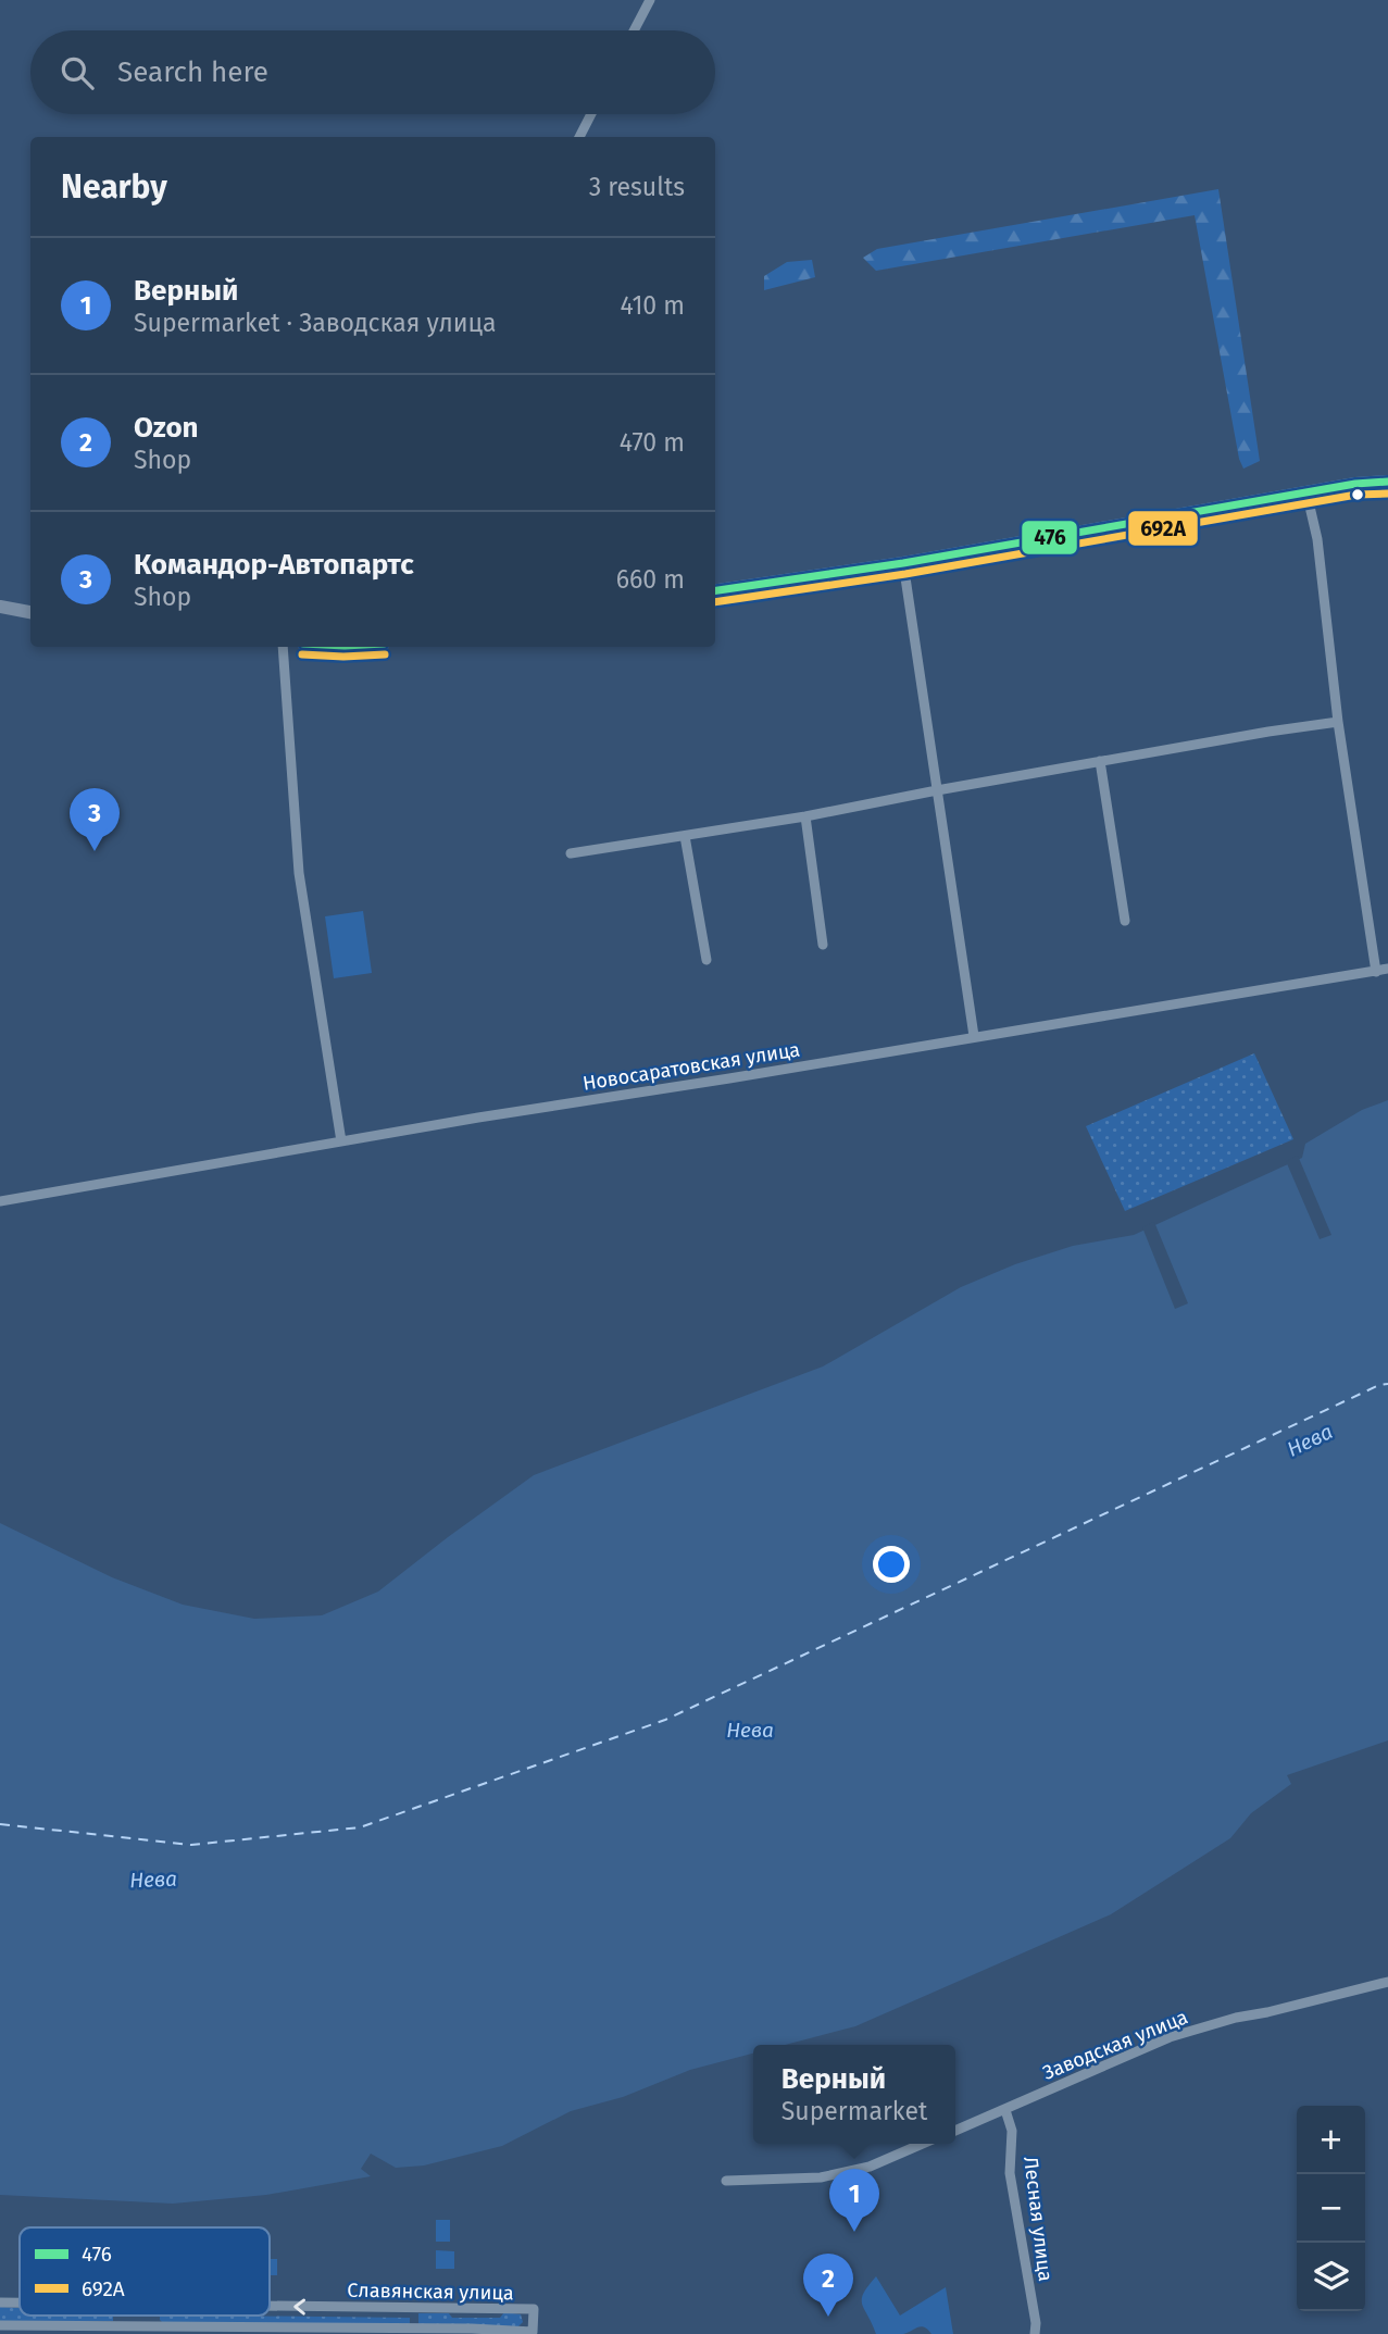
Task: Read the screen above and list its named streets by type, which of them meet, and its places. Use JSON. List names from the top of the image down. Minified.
{"streets":{"street":["Новосаратовская улица","Заводская улица","Лесная улица","Славянская улица"]},"crossings":[["Заводская улица","Лесная улица"]],"water":["Нева"],"lines":["transit line 476","transit line 692А"],"legend":["476","692А"],"page":{"search":"Search here","heading":["Nearby","3 results"],"list":[{"mark":"1","name":"Верный","note":"Supermarket · Заводская улица","value":"410 m"},{"mark":"2","name":"Ozon","note":"Shop","value":"470 m"},{"mark":"3","name":"Командор-Автопартс","note":"Shop","value":"660 m"}],"pins":["3","1","2"],"popup":["Верный","Supermarket"],"map_buttons":["+","−"]}}
